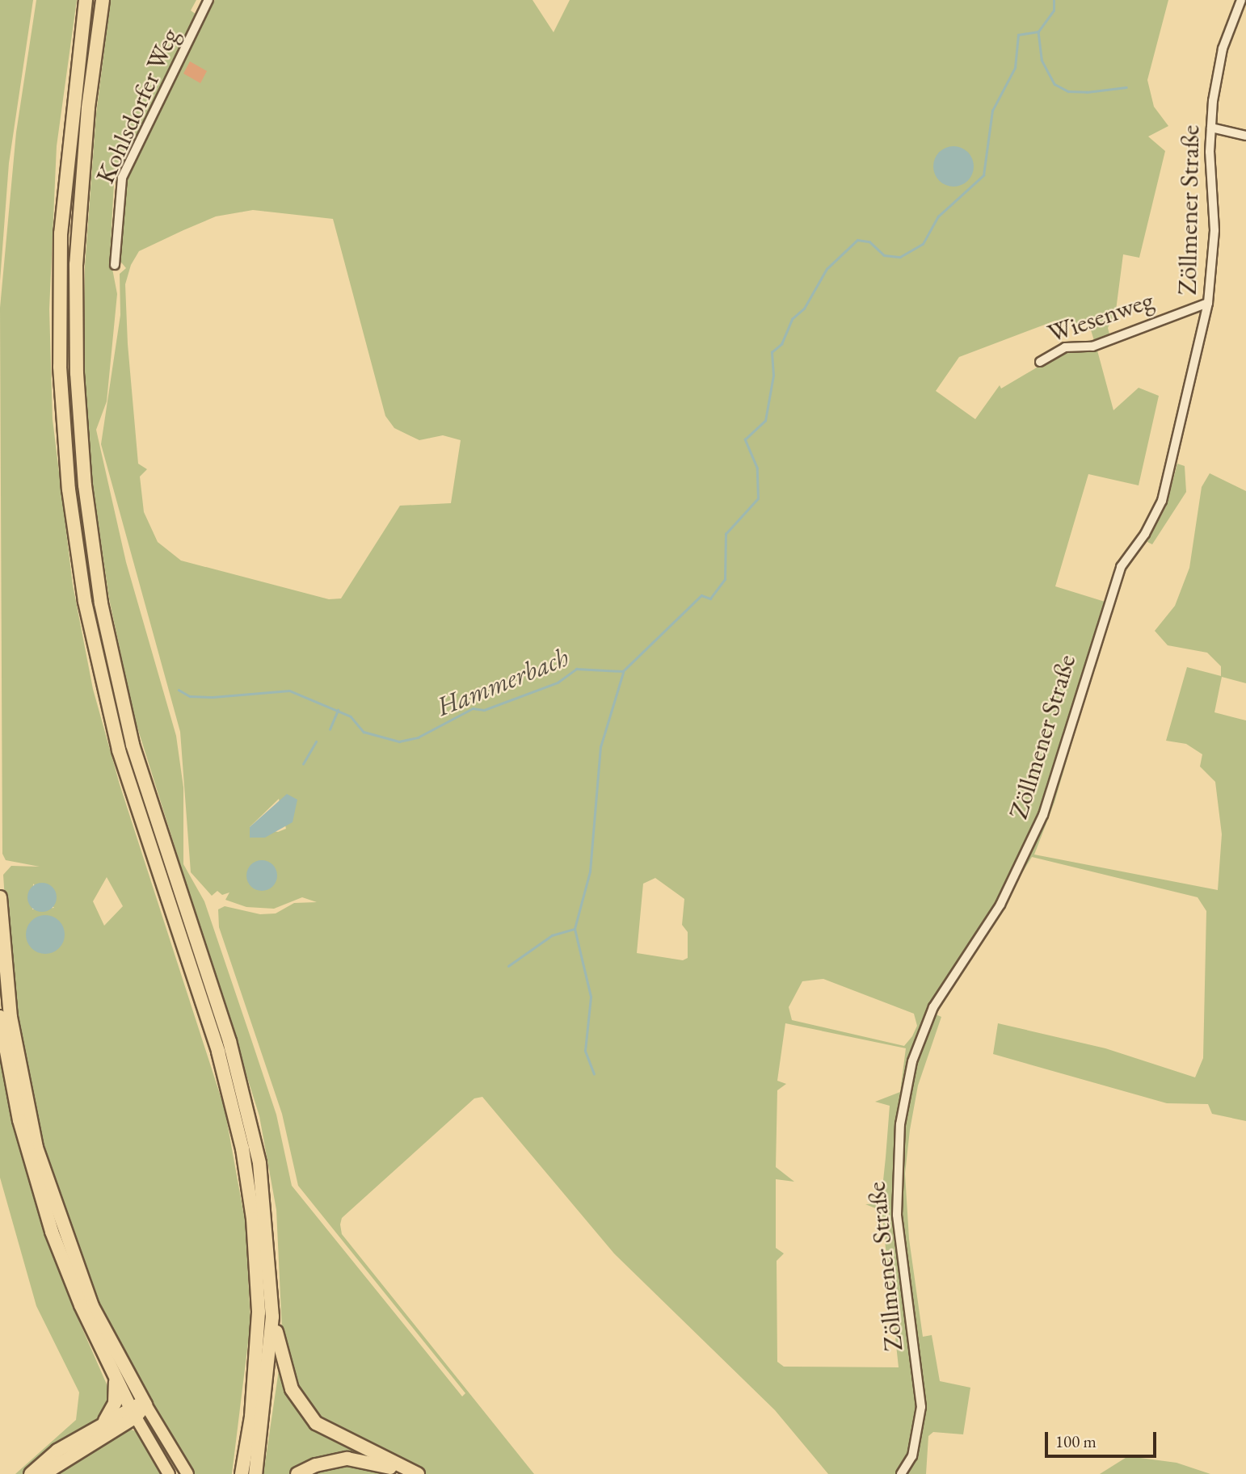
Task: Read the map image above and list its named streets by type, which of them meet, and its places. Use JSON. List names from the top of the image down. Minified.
{"streets":{"street":["Kohlsdorfer Weg","Zöllmener Straße","Wiesenweg"]},"crossings":[["Zöllmener Straße","Wiesenweg"]],"water":["Hammerbach"],"scale_bar":"100 m"}
